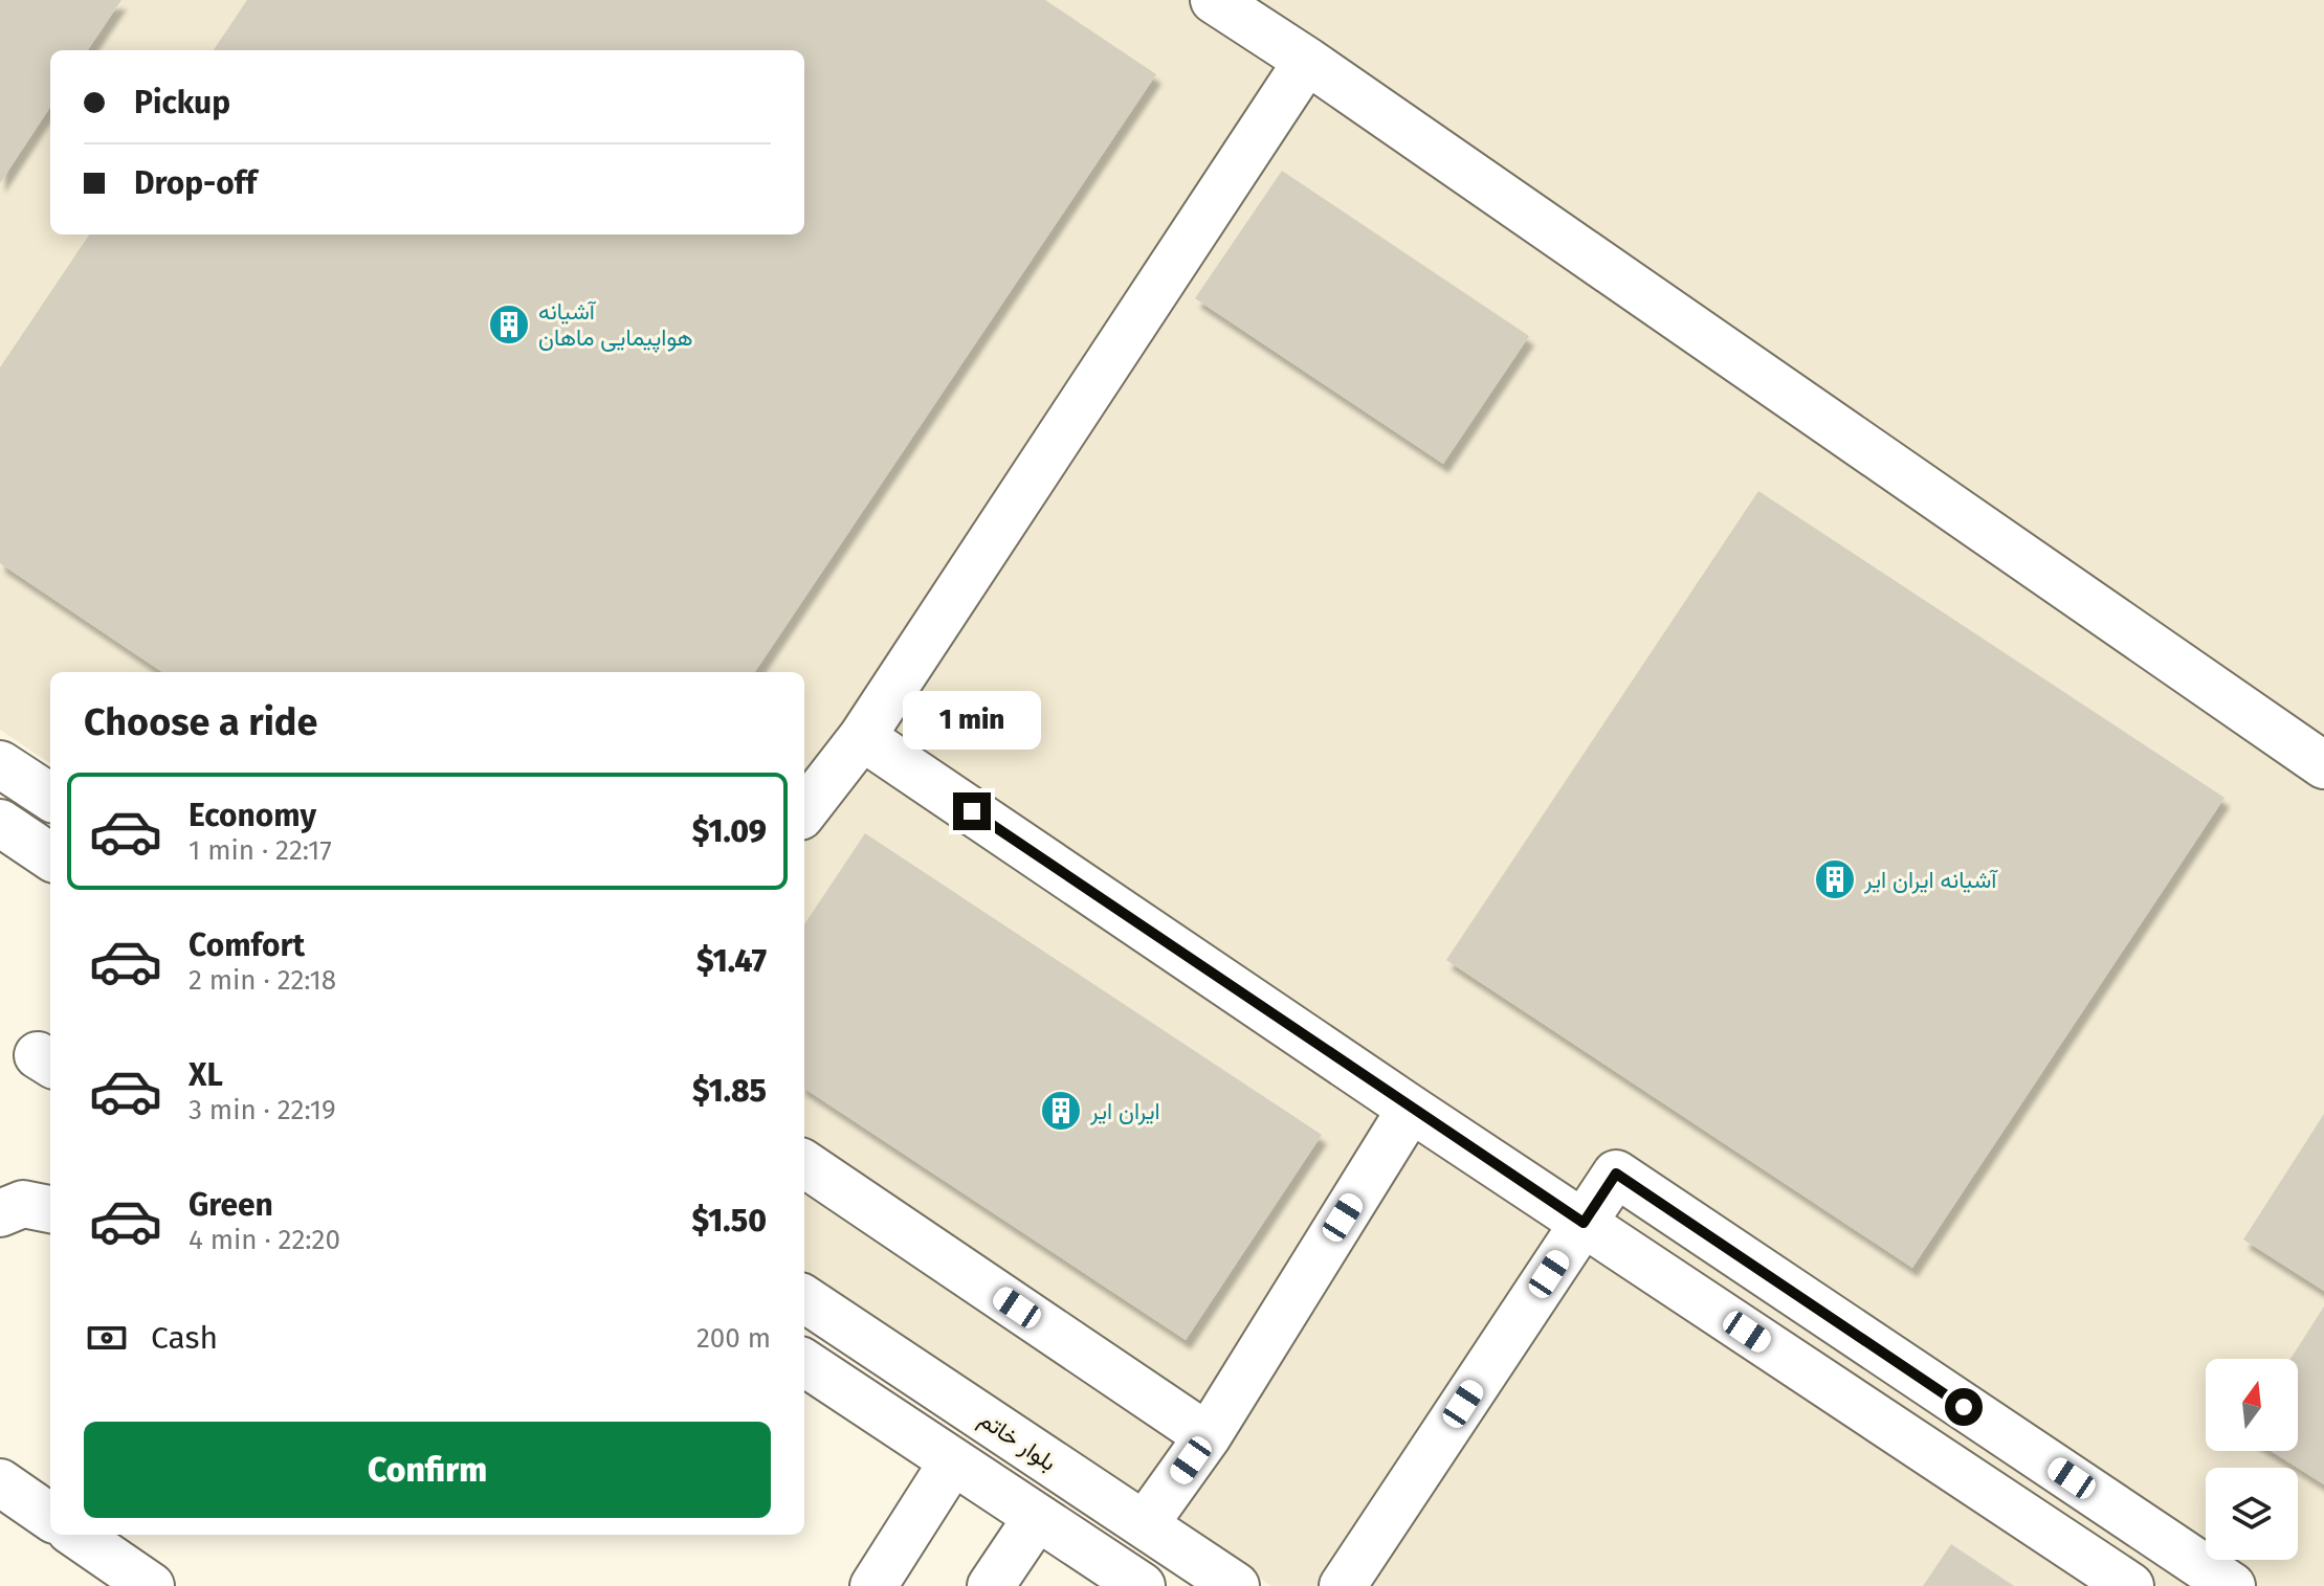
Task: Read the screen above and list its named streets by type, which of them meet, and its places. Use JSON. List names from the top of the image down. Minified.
{"streets":{"lane":["بلوار خاتم"]},"places":{"building":["آشیانه هواپیمایی ماهان","آشیانه ایران ایر","ایران ایر"]},"north":"top","page":{"banner":["Pickup","Drop-off"],"heading":"Choose a ride","bubble":"1 min","list":[{"name":"Economy","note":"1 min · 22:17","value":"$1.09"},{"name":"Comfort","note":"2 min · 22:18","value":"$1.47"},{"name":"XL","note":"3 min · 22:19","value":"$1.85"},{"name":"Green","note":"4 min · 22:20","value":"$1.50"}],"pay":["Cash","200 m"],"buttons":"Confirm"}}
